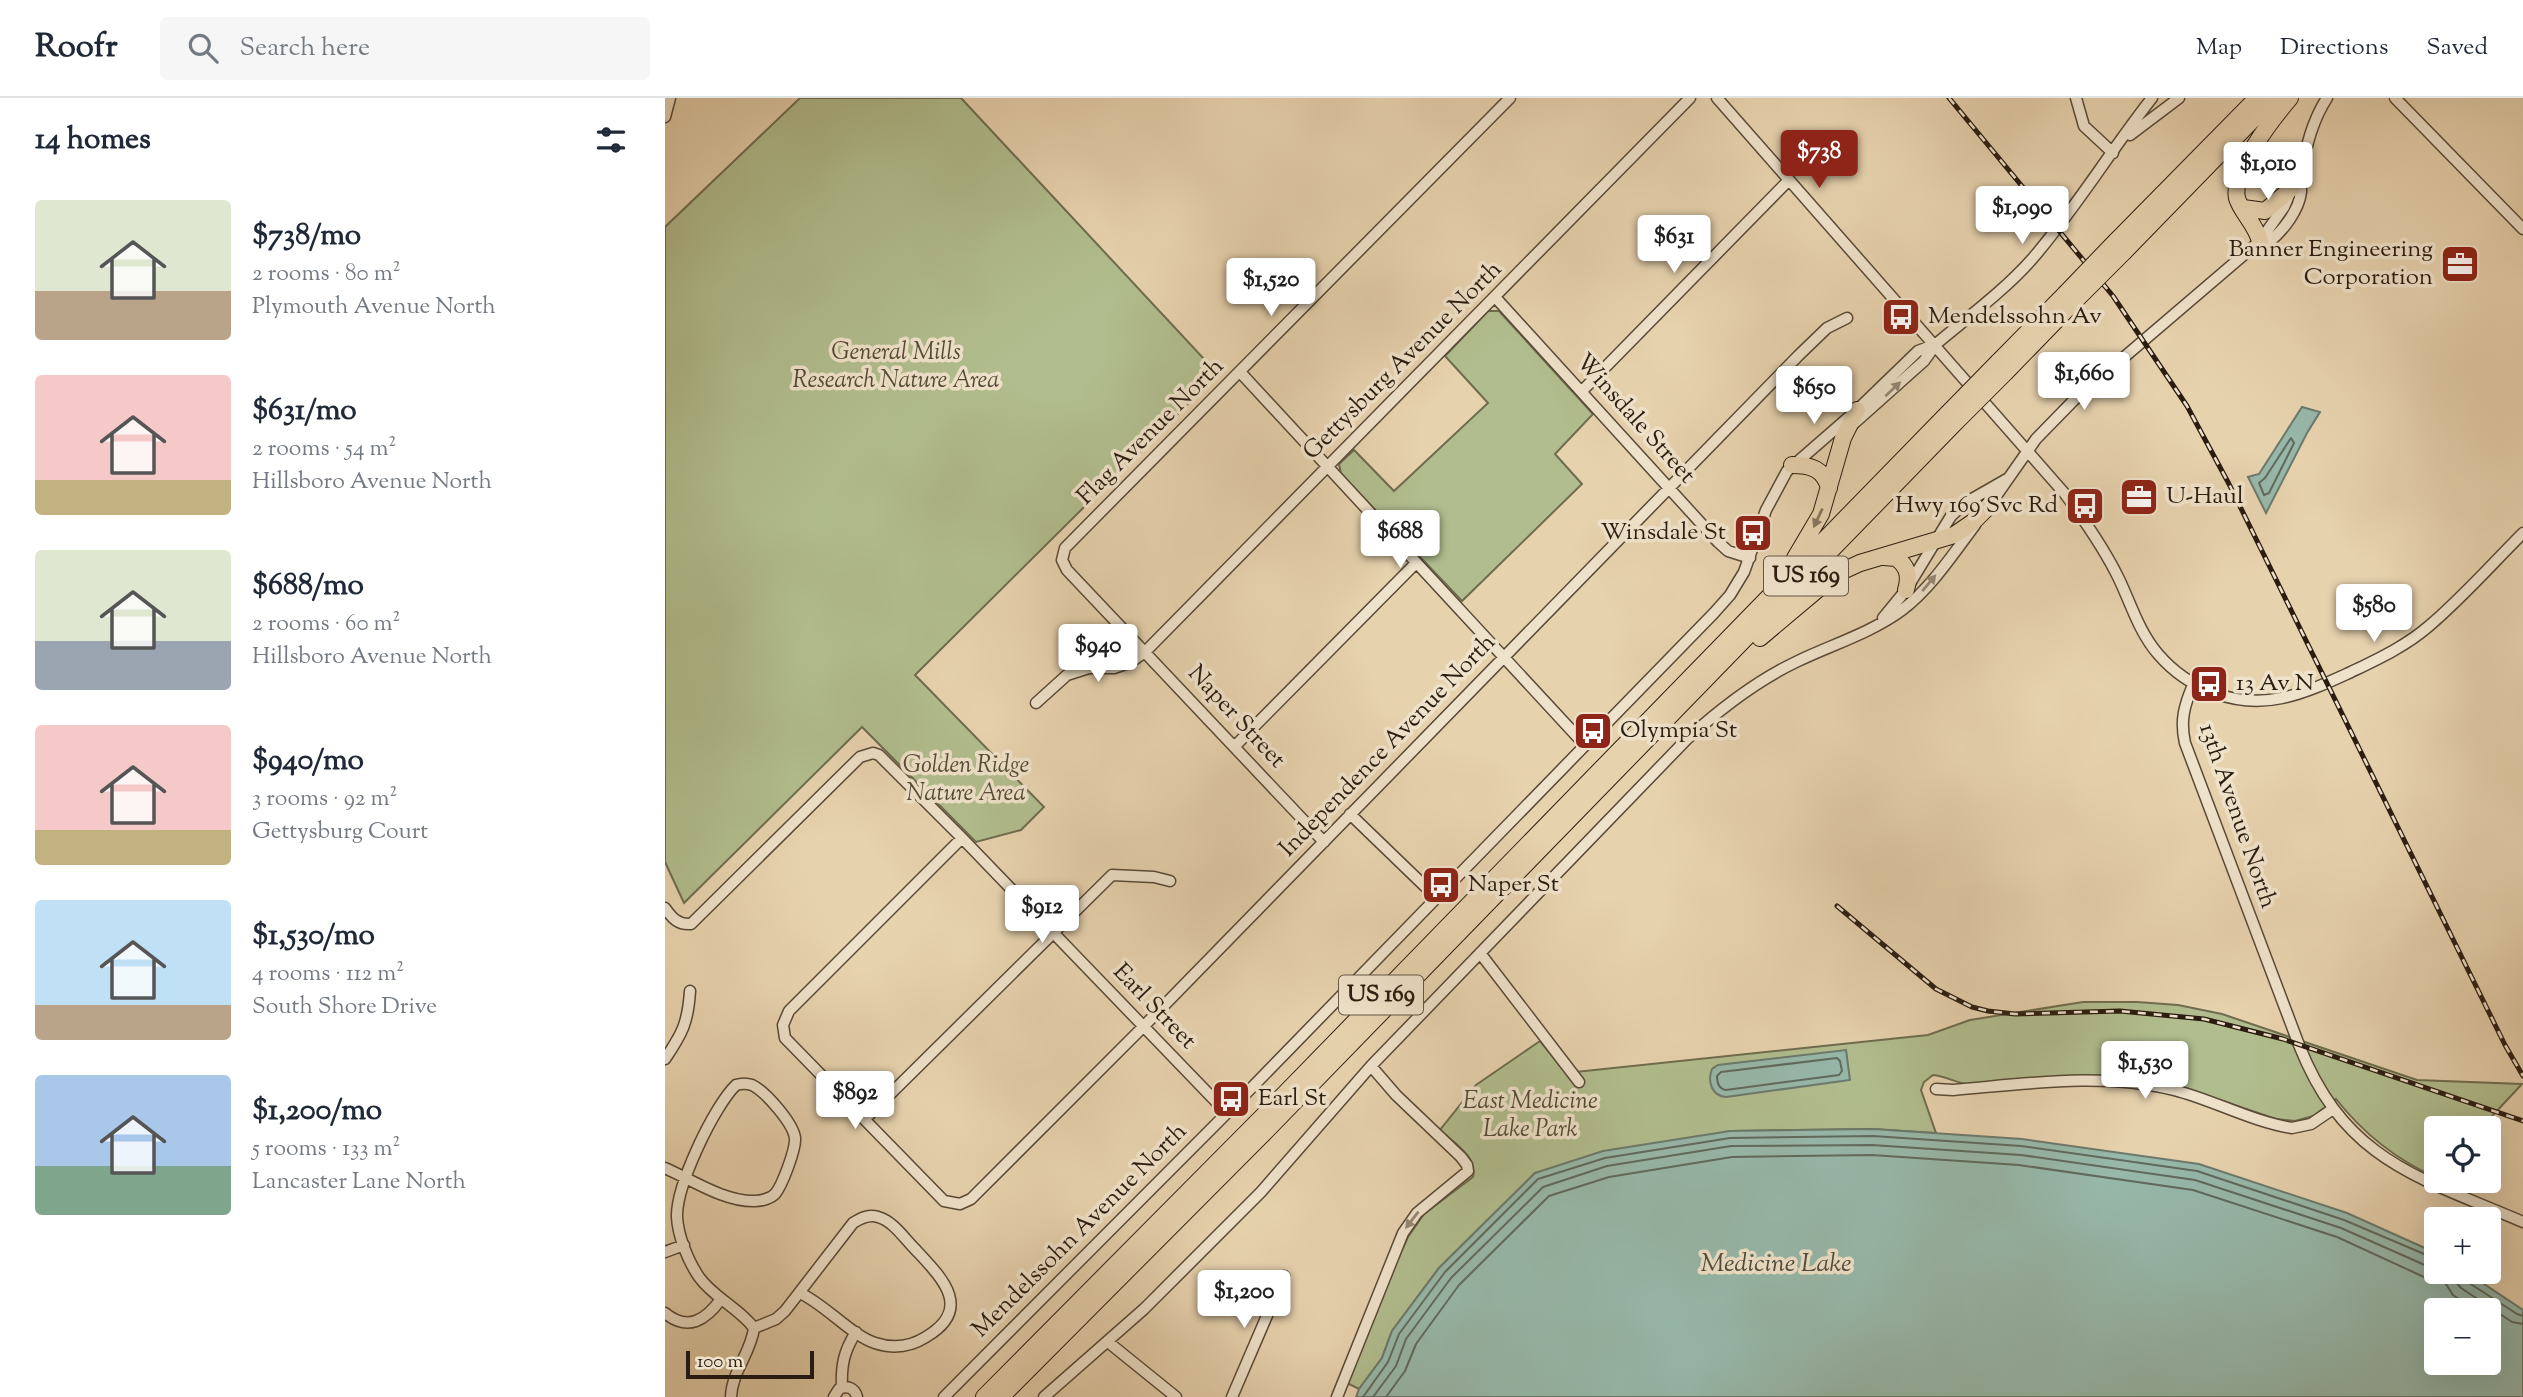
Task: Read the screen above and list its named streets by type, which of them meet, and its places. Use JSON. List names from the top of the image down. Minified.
{"streets":{"highway":["US 169"],"street":["Gettysburg Avenue North","Winsdale Street","Flag Avenue North","Naper Street","Independence Avenue North","13th Avenue North","Earl Street","Mendelssohn Avenue North"]},"crossings":[["Gettysburg Avenue North","Winsdale Street"],["Gettysburg Avenue North","Naper Street"],["Winsdale Street","Independence Avenue North"],["Winsdale Street","Mendelssohn Avenue North"],["Flag Avenue North","Naper Street"],["Naper Street","Independence Avenue North"],["Independence Avenue North","Earl Street"],["Earl Street","Mendelssohn Avenue North"]],"water":["Medicine Lake"],"parks":["General Mills Research Nature Area","Golden Ridge Nature Area","East Medicine Lake Park"],"places":{"office":["Banner Engineering Corporation","U-Haul"],"bus stop":["Mendelssohn Av","Hwy 169 Svc Rd","Winsdale St","13 Av N","Olympia St","Naper St","Earl St"]},"scale_bar":"100 m","page":{"header":"Roofr","search":"Search here","nav":["Map","Directions","Saved"],"heading":"14 homes","price":["$738","$1,010","$1,090","$631","$1,520","$1,660","$650","$688","$580","$940","$912","$1,530","$892","$1,200"],"list":[{"name":"$738/mo","note":"2 rooms · 80 m² · Plymouth Avenue North"},{"name":"$631/mo","note":"2 rooms · 54 m² · Hillsboro Avenue North"},{"name":"$688/mo","note":"2 rooms · 60 m² · Hillsboro Avenue North"},{"name":"$940/mo","note":"3 rooms · 92 m² · Gettysburg Court"},{"name":"$1,530/mo","note":"4 rooms · 112 m² · South Shore Drive"},{"name":"$1,200/mo","note":"5 rooms · 133 m² · Lancaster Lane North"}],"map_buttons":["+","−"],"scale":"100 m"}}
